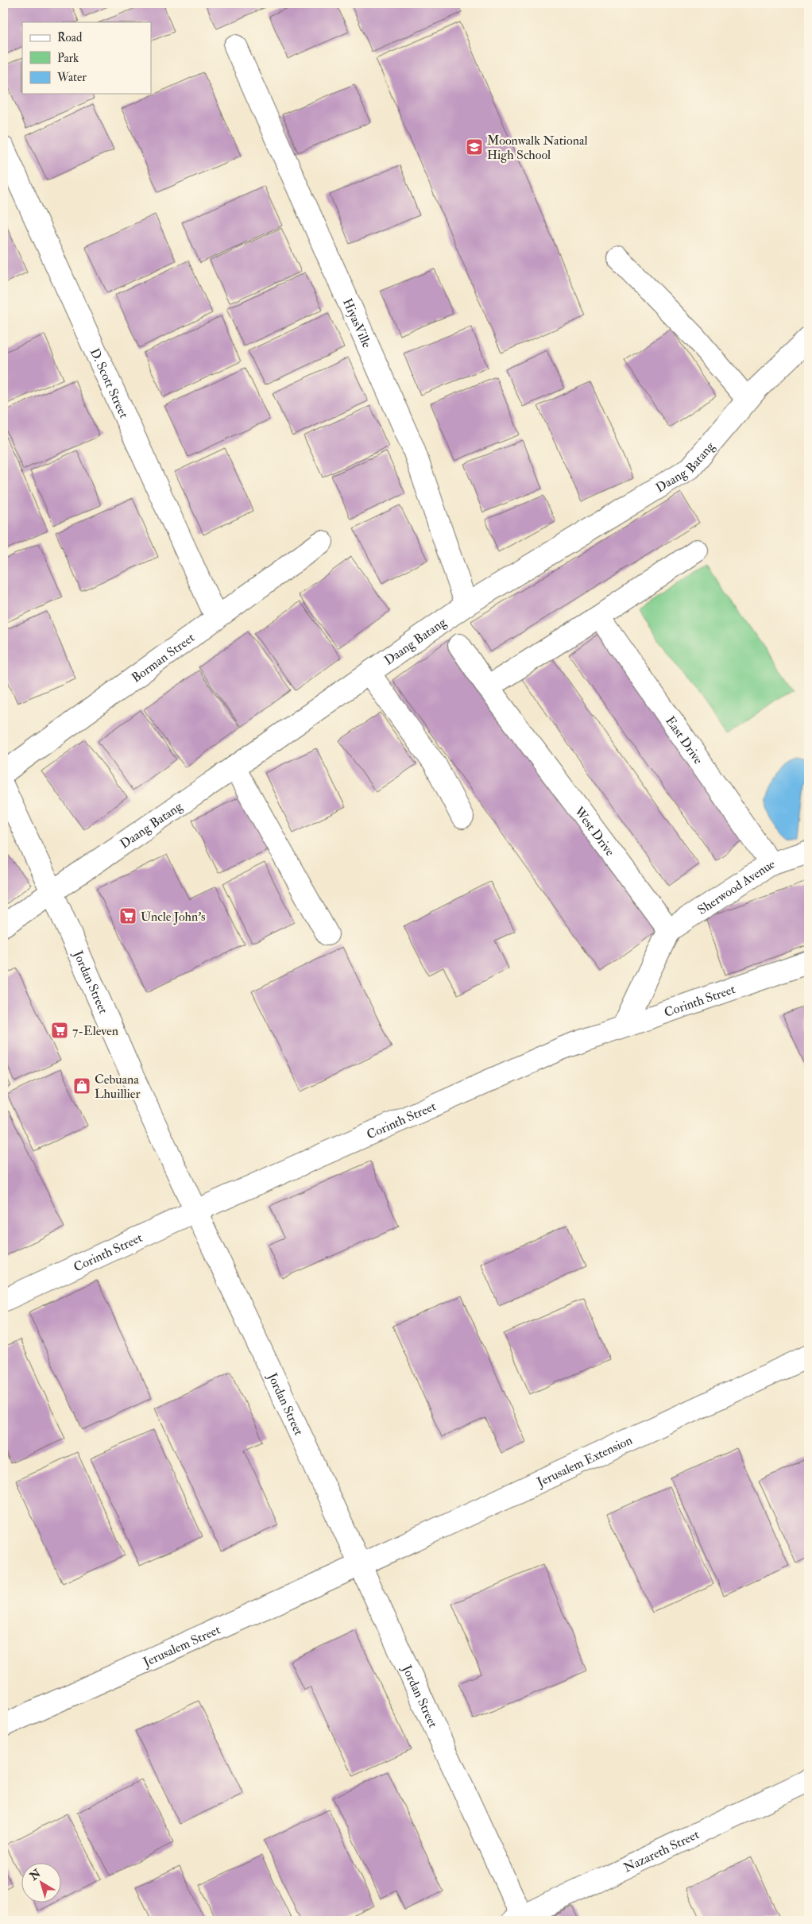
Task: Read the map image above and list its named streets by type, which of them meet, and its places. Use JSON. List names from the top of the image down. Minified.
{"streets":{"street":["HiyasVille","D. Scott Street","Daang Batang","Borman Street","East Drive","West Drive","Sherwood Avenue","Jordan Street","Corinth Street","Jerusalem Extension","Jerusalem Street","Nazareth Street"]},"crossings":[["HiyasVille","Daang Batang"],["D. Scott Street","Borman Street"],["Daang Batang","Jordan Street"],["East Drive","Sherwood Avenue"],["West Drive","Sherwood Avenue"],["Jordan Street","Corinth Street"],["Jordan Street","Jerusalem Extension"],["Jordan Street","Jerusalem Street"],["Jordan Street","Nazareth Street"],["Jerusalem Extension","Jerusalem Street"]],"places":{"school or university":["Moonwalk National High School"],"supermarket":["Uncle John's","7-Eleven"],"shop":["Cebuana Lhuillier"]},"legend":["Road","Park","Water"],"north":"top left"}
